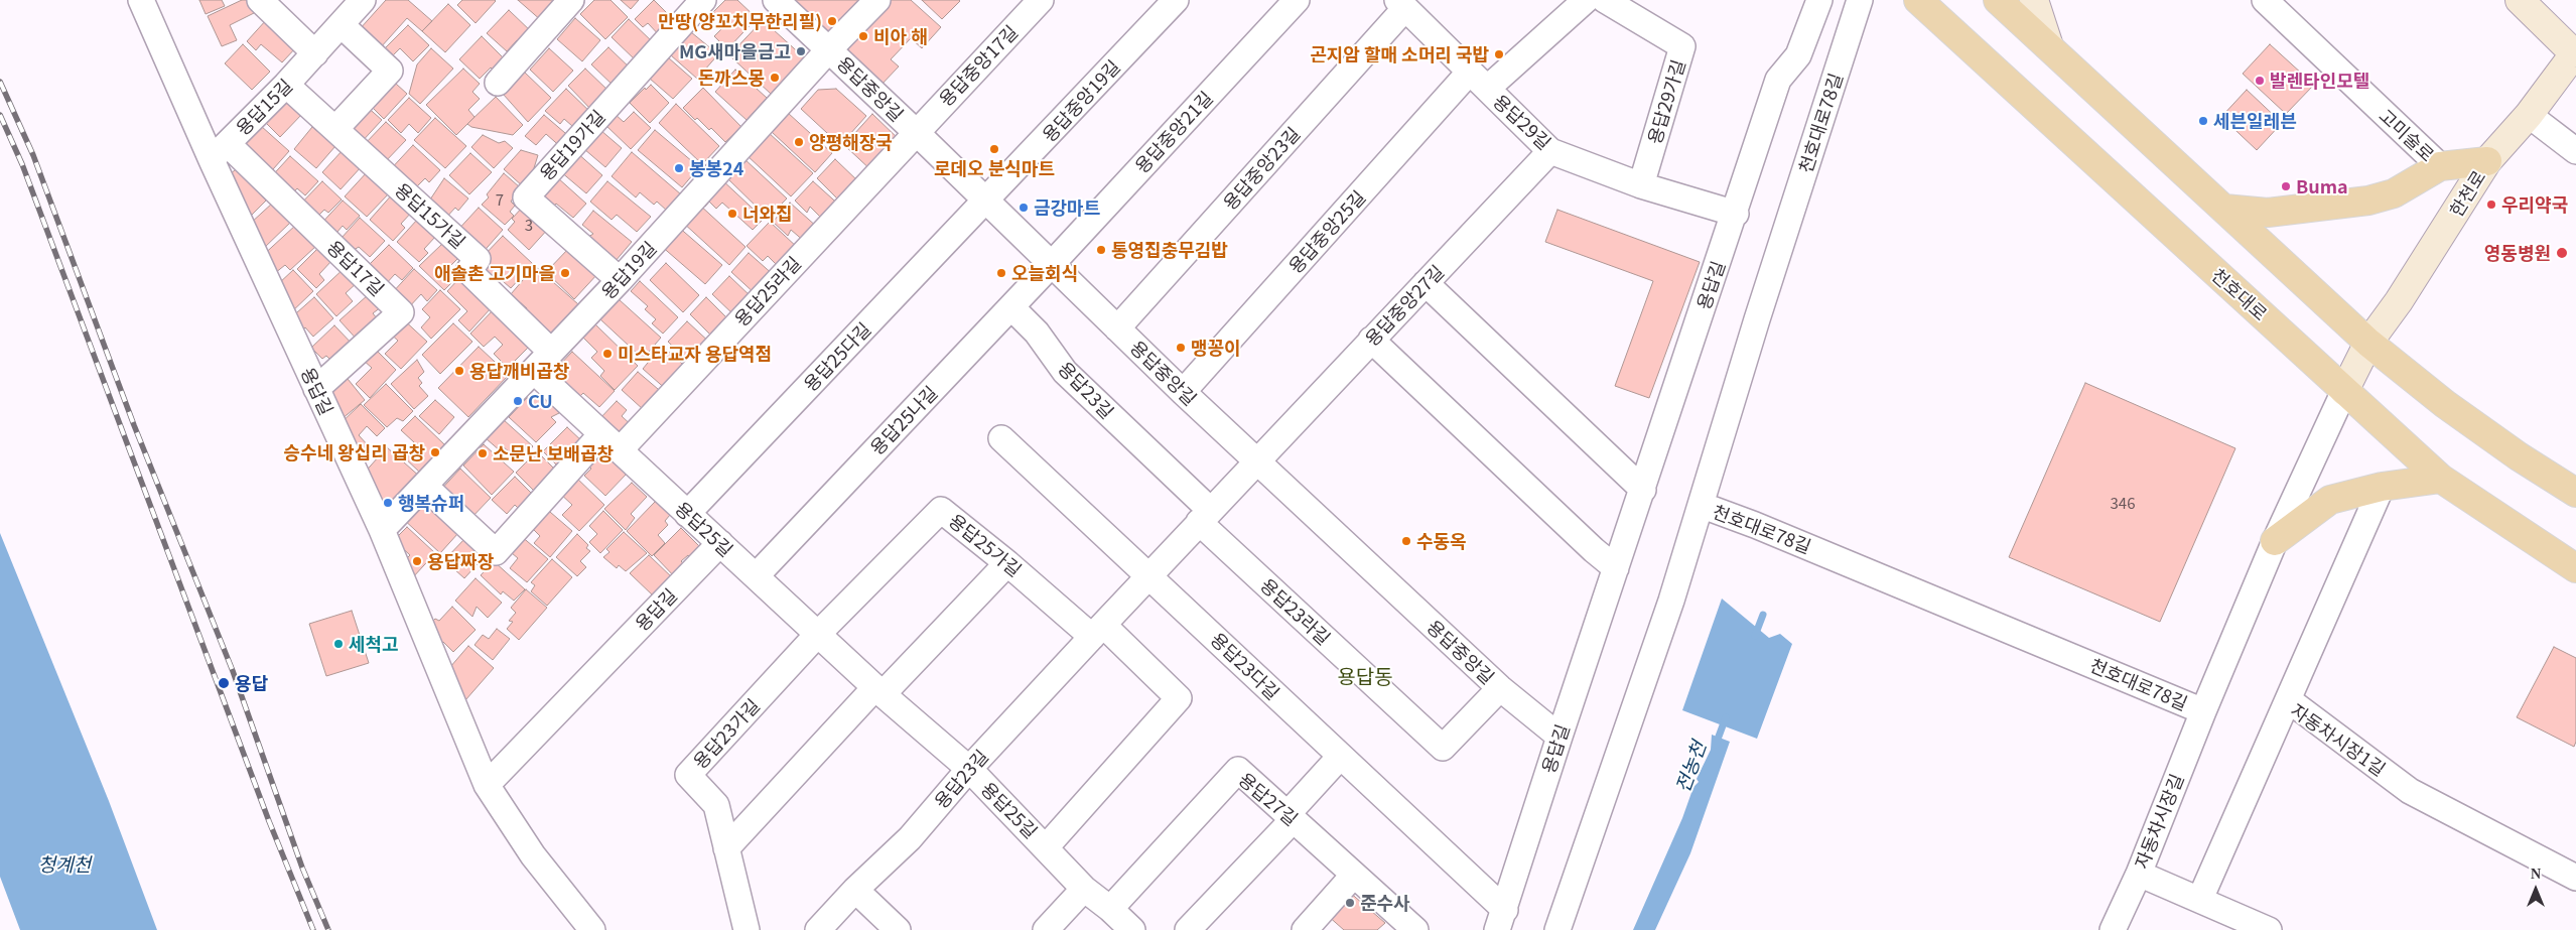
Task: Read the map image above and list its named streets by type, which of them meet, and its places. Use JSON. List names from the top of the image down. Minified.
{"streets":{"main road":["천호대로78길","한천로","천호대로"],"street":["용답중앙17길","용답중앙길","용답중앙19길","용답29가길","용답15길","용답29길","용답중앙21길","고미술로","용답19가길","용답중앙23길","용답15가길","용답중앙25길","용답17길","용답19길","용답길","용답25라길","용답중앙27길","용답25다길","용답23길","용답25나길","용답25길","용답25가길","용답23라길","용답23다길","용답23가길","자동차시장1길","용답27길","자동차시장길"]},"crossings":[["용답중앙17길","용답중앙길"],["용답중앙17길","용답25라길"],["용답중앙길","용답중앙19길"],["용답중앙길","용답중앙21길"],["용답중앙길","용답중앙23길"],["용답중앙길","용답중앙25길"],["용답중앙길","용답19길"],["용답중앙길","용답길"],["용답중앙길","용답25라길"],["용답중앙길","용답중앙27길"],["용답중앙길","용답25다길"],["용답중앙길","용답23길"],["용답중앙길","용답25나길"],["용답중앙길","용답23라길"],["용답중앙19길","용답25다길"],["용답29가길","용답29길"],["용답15길","용답15가길"],["용답15길","용답17길"],["용답15길","용답길"],["용답29길","용답중앙23길"],["용답29길","용답중앙25길"],["용답29길","용답길"],["용답29길","용답중앙27길"],["천호대로78길","한천로"],["천호대로78길","천호대로"],["천호대로78길","자동차시장길"],["용답중앙21길","용답25나길"],["용답19가길","용답19길"],["용답15가길","용답19길"],["용답17길","용답길"],["용답19길","용답길"],["용답19길","용답25길"],["용답길","용답25길"],["용답길","용답23다길"],["용답25라길","용답25길"],["용답중앙27길","용답23길"],["용답25다길","용답25길"],["용답23길","용답25나길"],["용답23길","용답25길"],["용답23길","용답25가길"],["용답23길","용답23라길"],["용답23길","용답23다길"],["용답25나길","용답25길"],["용답25길","용답25가길"],["용답25길","용답23가길"],["용답25길","용답27길"],["용답25가길","용답23가길"]],"districts":["용답동"],"water":["전농천","청계천"],"places":["만땅(양꼬치무한리필)","비아 해","MG새마을금고","곤지암 할매 소머리 국밥","돈까스몽","발렌타인모텔","세븐일레븐","양평해장국","로데오 분식마트","봉봉24","Buma","우리약국","금강마트","너와집","통영집충무김밥","영동병원","애솔촌 고기마을","오늘회식","맹꽁이","미스타교자 용답역점","용답깨비곱창","CU","승수네 왕십리 곱창","소문난 보배곱창","행복슈퍼","수동옥","용답짜장","세척고","용답","준수사"],"house_numbers":["7","3","346"],"north":"top"}
